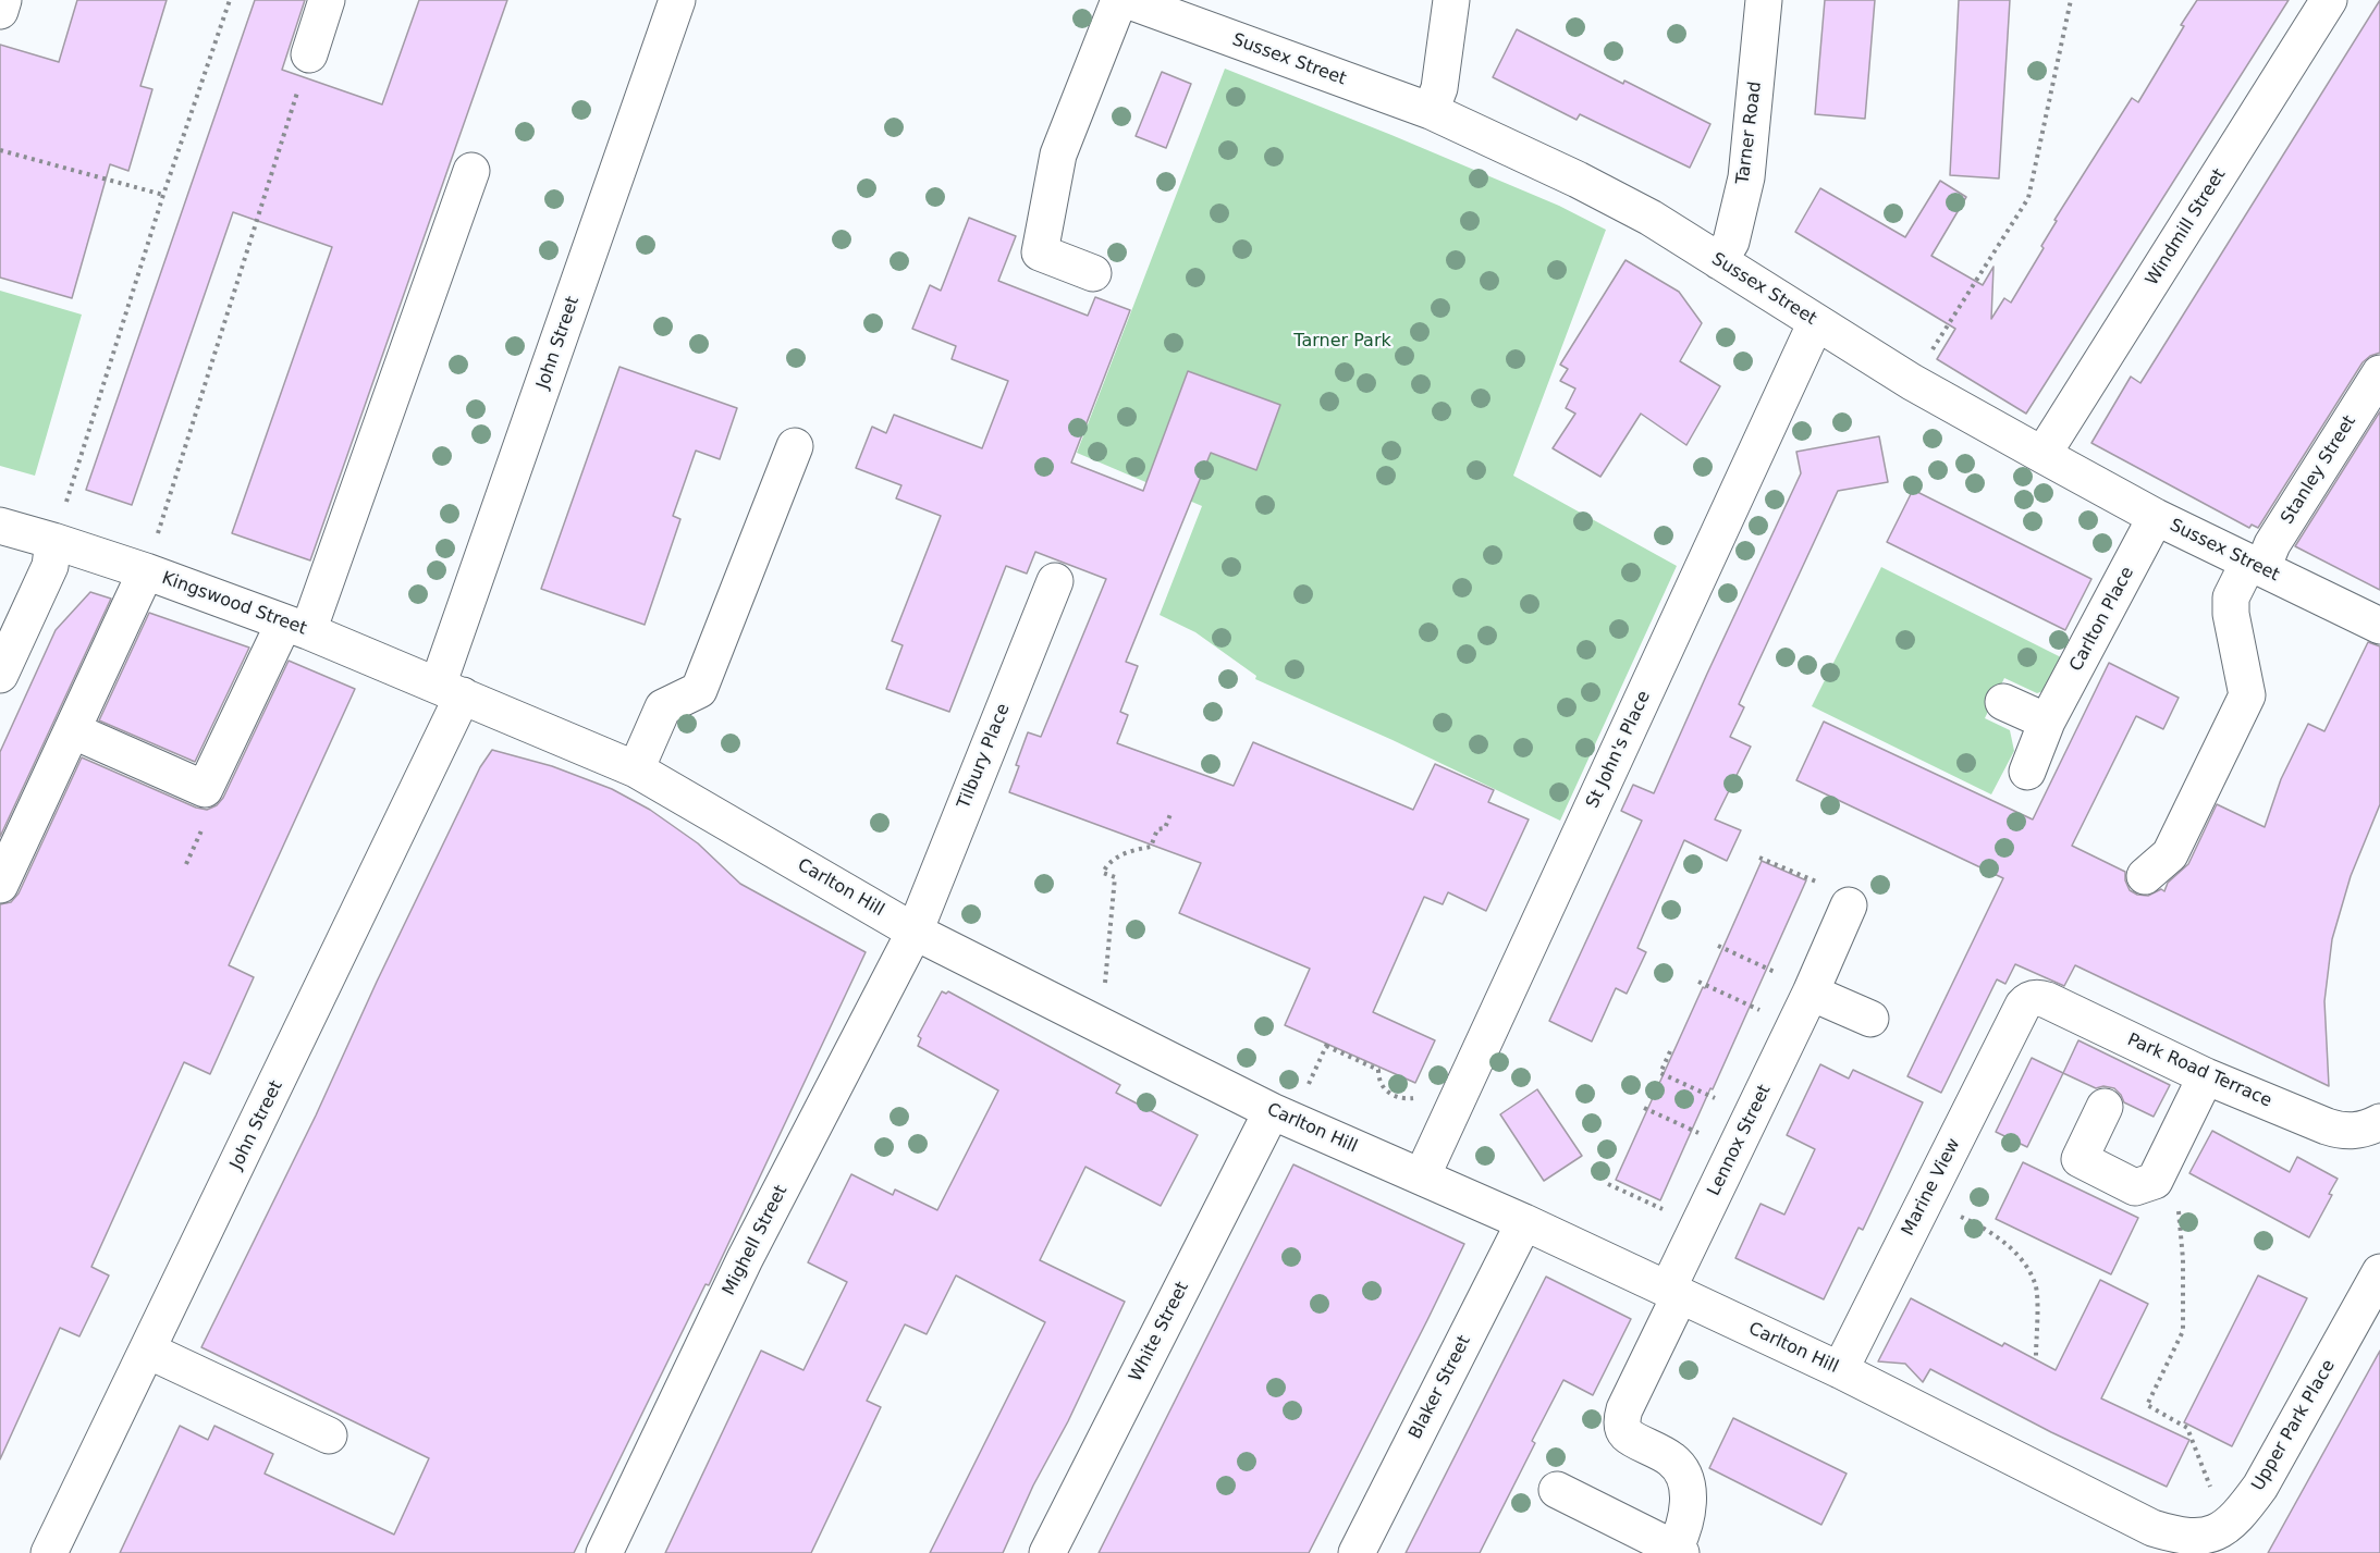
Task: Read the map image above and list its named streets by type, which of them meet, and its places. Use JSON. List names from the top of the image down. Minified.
{"streets":{"street":["Sussex Street","Tarner Road","Windmill Street","John Street","Stanley Street","Kingswood Street","Carlton Place","St John's Place","Tilbury Place","Carlton Hill","Park Road Terrace","Lennox Street","Marine View","Mighell Street","White Street","Blaker Street","Upper Park Place"]},"crossings":[["Sussex Street","Tarner Road"],["Sussex Street","Windmill Street"],["Sussex Street","Stanley Street"],["Sussex Street","Carlton Place"],["Sussex Street","St John's Place"],["John Street","Kingswood Street"],["John Street","Carlton Hill"],["Kingswood Street","Carlton Hill"],["St John's Place","Carlton Hill"],["Tilbury Place","Carlton Hill"],["Tilbury Place","Mighell Street"],["Carlton Hill","Lennox Street"],["Carlton Hill","Marine View"],["Carlton Hill","Mighell Street"],["Carlton Hill","White Street"],["Carlton Hill","Blaker Street"],["Carlton Hill","Upper Park Place"],["Park Road Terrace","Marine View"]],"parks":["Tarner Park"]}
